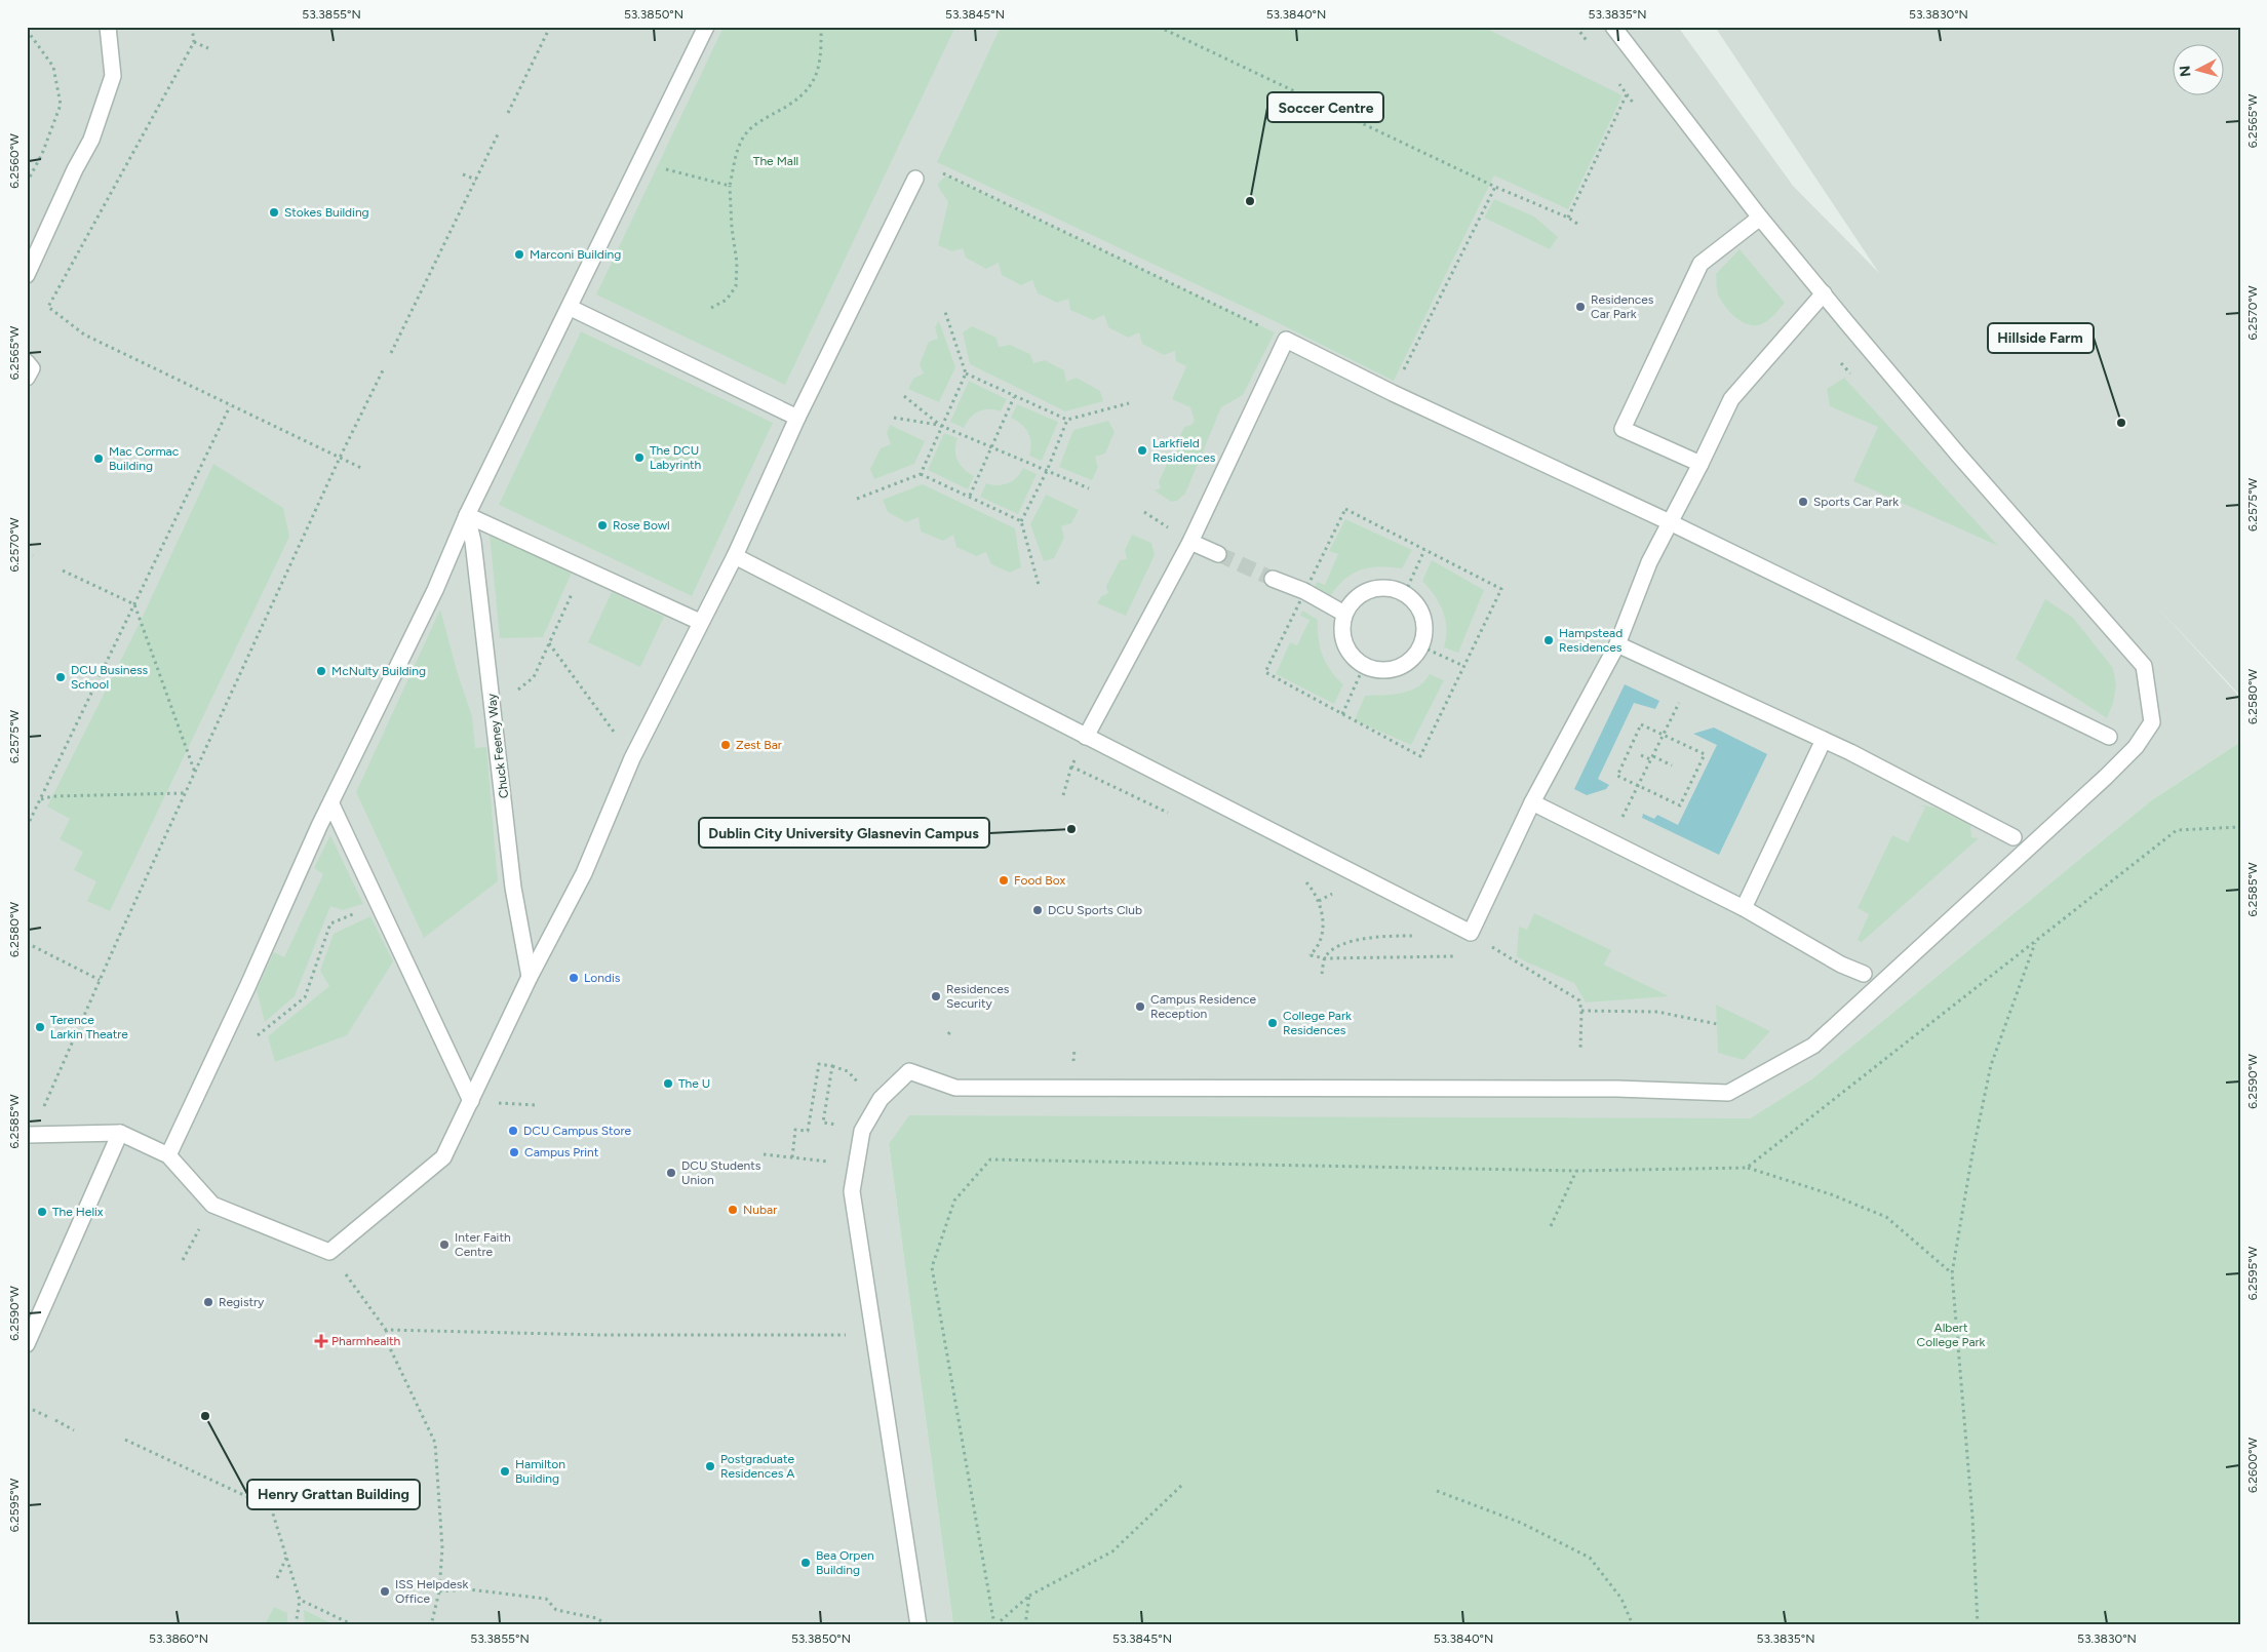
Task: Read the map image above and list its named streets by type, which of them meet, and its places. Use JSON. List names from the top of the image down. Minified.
{"streets":{"street":["Chuck Feeney Way"]},"parks":["The Mall","Albert College Park"],"places":{"other":["Soccer Centre","Stokes Building","Marconi Building","Residences Car Park","Hillside Farm","Larkfield Residences","The DCU Labyrinth","Mac Cormac Building","Sports Car Park","Rose Bowl","Hampstead Residences","McNulty Building","DCU Business School","Zest Bar","Dublin City University Glasnevin Campus","Food Box","DCU Sports Club","Londis","Residences Security","Campus Residence Reception","College Park Residences","Terence Larkin Theatre","The U","DCU Campus Store","Campus Print","DCU Students Union","Nubar","The Helix","Inter Faith Centre","Registry","Henry Grattan Building","Postgraduate Residences A","Hamilton Building","Bea Orpen Building","ISS Helpdesk Office"],"health":["Pharmhealth"]},"north":"left","coordinates":["53.3855°N","53.3850°N","53.3845°N","53.3840°N","53.3835°N","53.3830°N","6.2565°W","6.2560°W","6.2570°W","6.2575°W","6.2580°W","6.2585°W","6.2590°W","6.2595°W","6.2600°W","53.3860°N"]}
